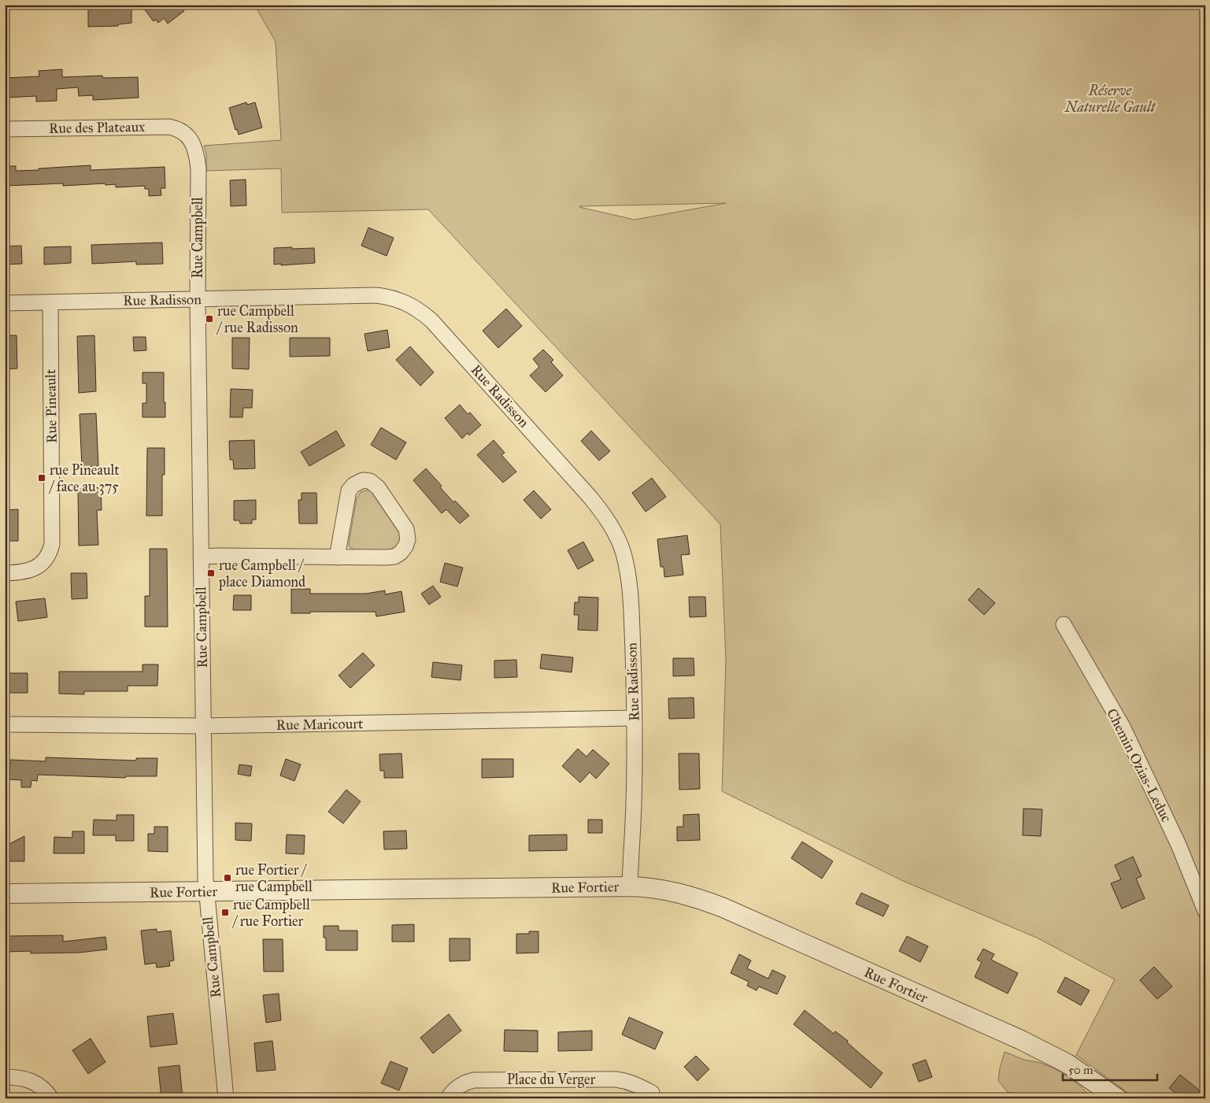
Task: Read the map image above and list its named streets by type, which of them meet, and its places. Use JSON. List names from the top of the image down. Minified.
{"streets":{"street":["Rue des Plateaux","Rue Campbell","Rue Radisson","Rue Pineault","Rue Maricourt","Chemin Ozias-Leduc","Rue Fortier","Place du Verger"]},"crossings":[["Rue des Plateaux","Rue Campbell"],["Rue Campbell","Rue Radisson"],["Rue Campbell","Rue Maricourt"],["Rue Campbell","Rue Fortier"],["Rue Radisson","Rue Pineault"],["Rue Radisson","Rue Maricourt"],["Rue Radisson","Rue Fortier"]],"parks":["Réserve Naturelle Gault"],"places":{"transit":["rue Campbell / rue Radisson","rue Pineault / face au 375","rue Campbell / place Diamond","rue Fortier / rue Campbell","rue Campbell / rue Fortier"]},"scale_bar":"50 m"}
